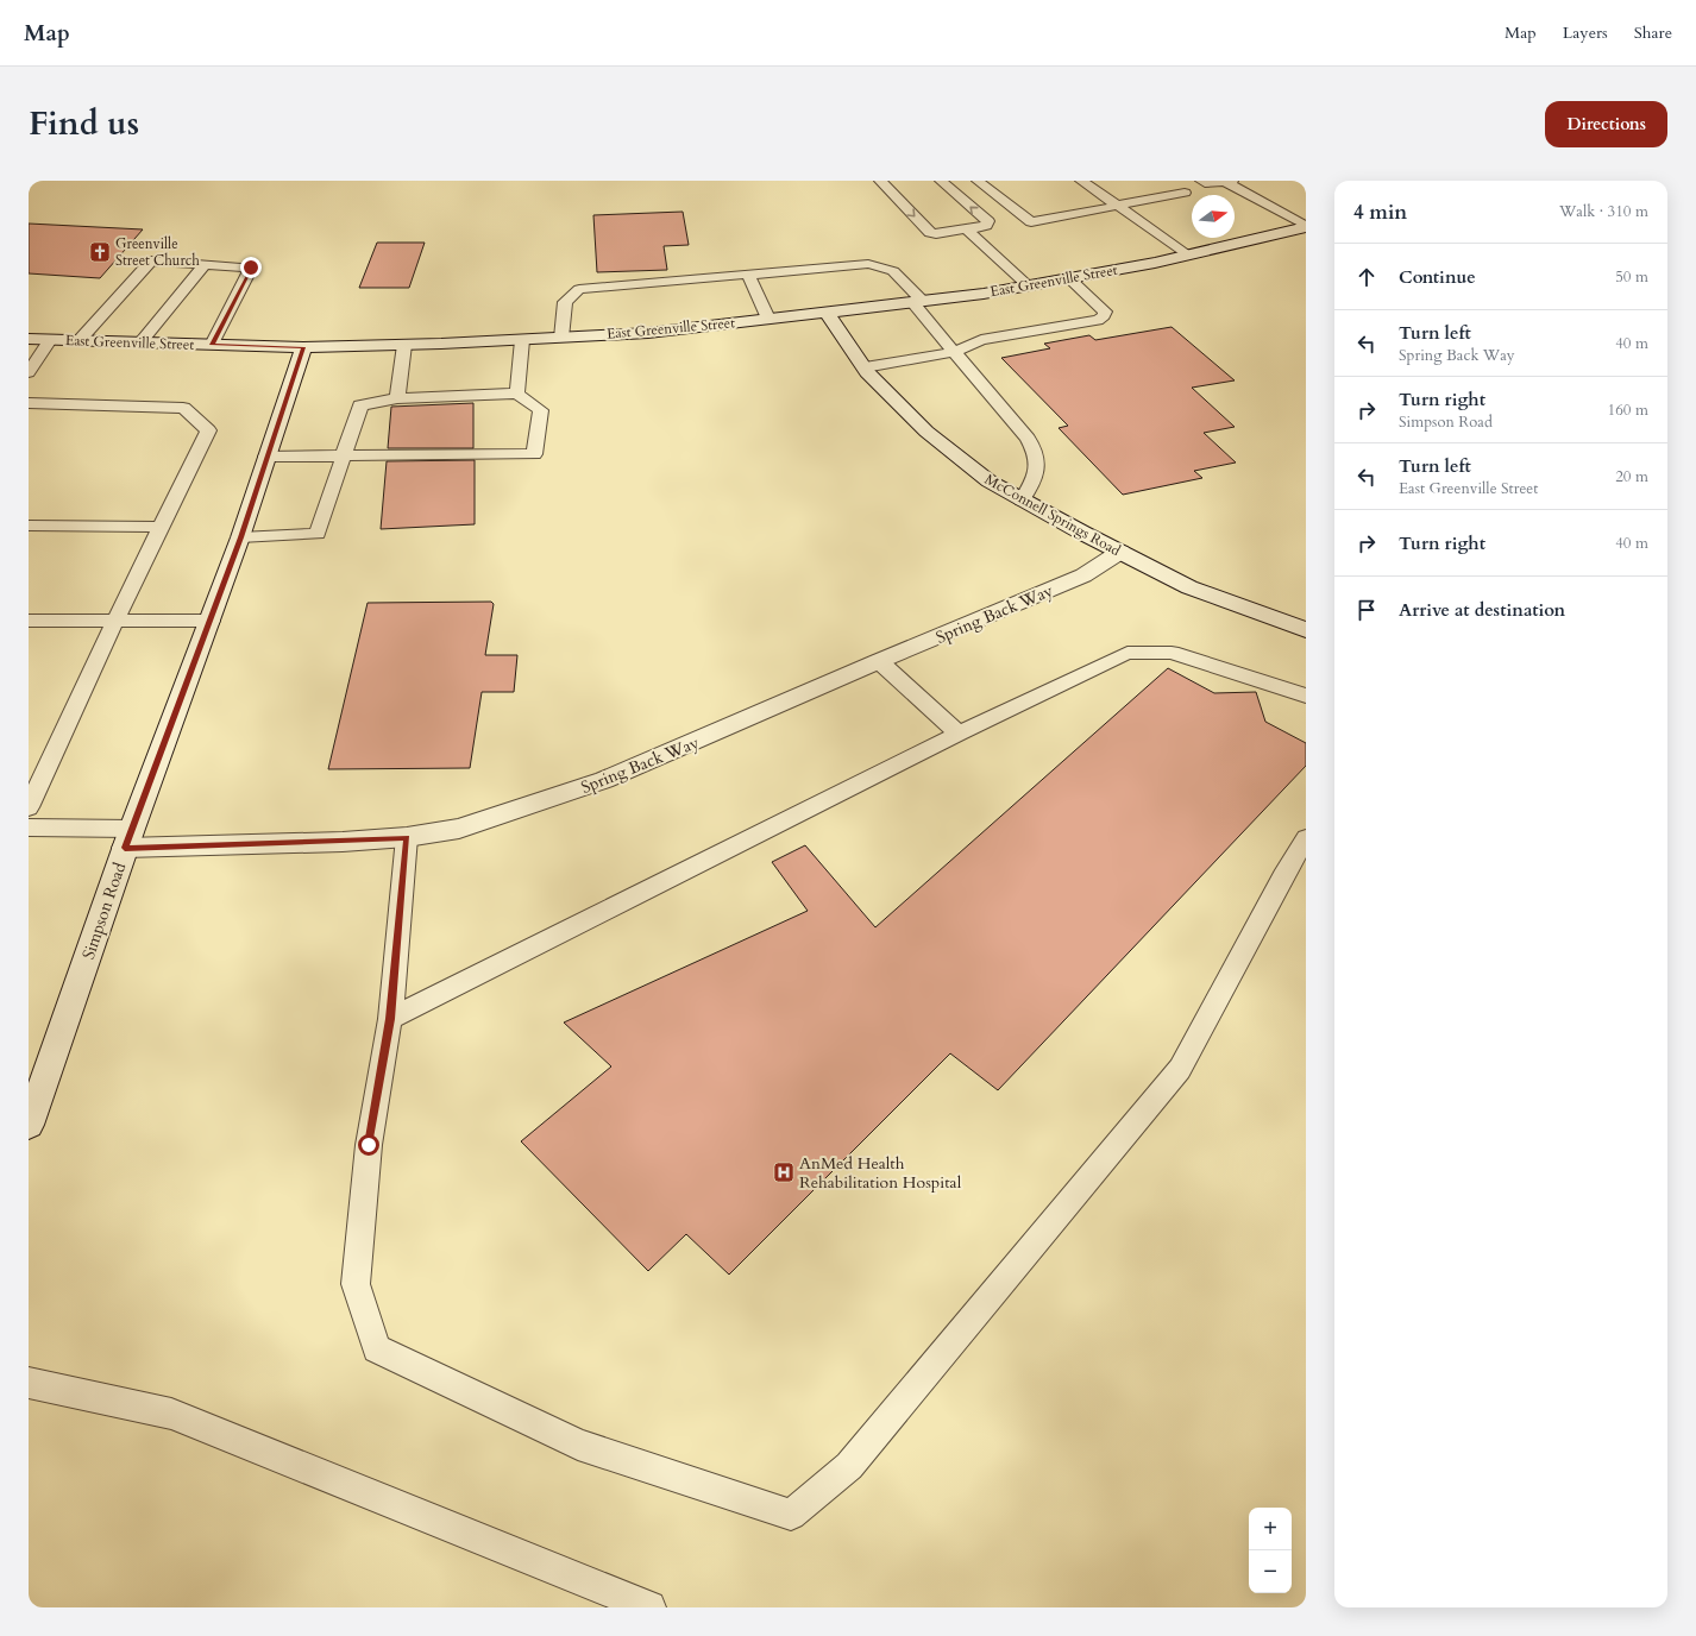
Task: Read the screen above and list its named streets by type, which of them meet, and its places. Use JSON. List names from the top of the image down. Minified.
{"streets":{"street":["East Greenville Street","McConnell Springs Road","Spring Back Way","Simpson Road"]},"crossings":[["East Greenville Street","McConnell Springs Road"],["East Greenville Street","Simpson Road"],["McConnell Springs Road","Spring Back Way"],["Spring Back Way","Simpson Road"]],"places":{"church":["Greenville Street Church"],"hospital":["AnMed Health Rehabilitation Hospital"]},"north":"right","page":{"header":"Map","nav":["Map","Layers","Share"],"title":"Find us","buttons":"Directions","heading":["4 min","Walk · 310 m"],"list":[["Continue","50 m"],["Turn left","Spring Back Way","40 m"],["Turn right","Simpson Road","160 m"],["Turn left","East Greenville Street","20 m"],["Turn right","40 m"],"Arrive at destination"],"map_buttons":["+","−"]}}
